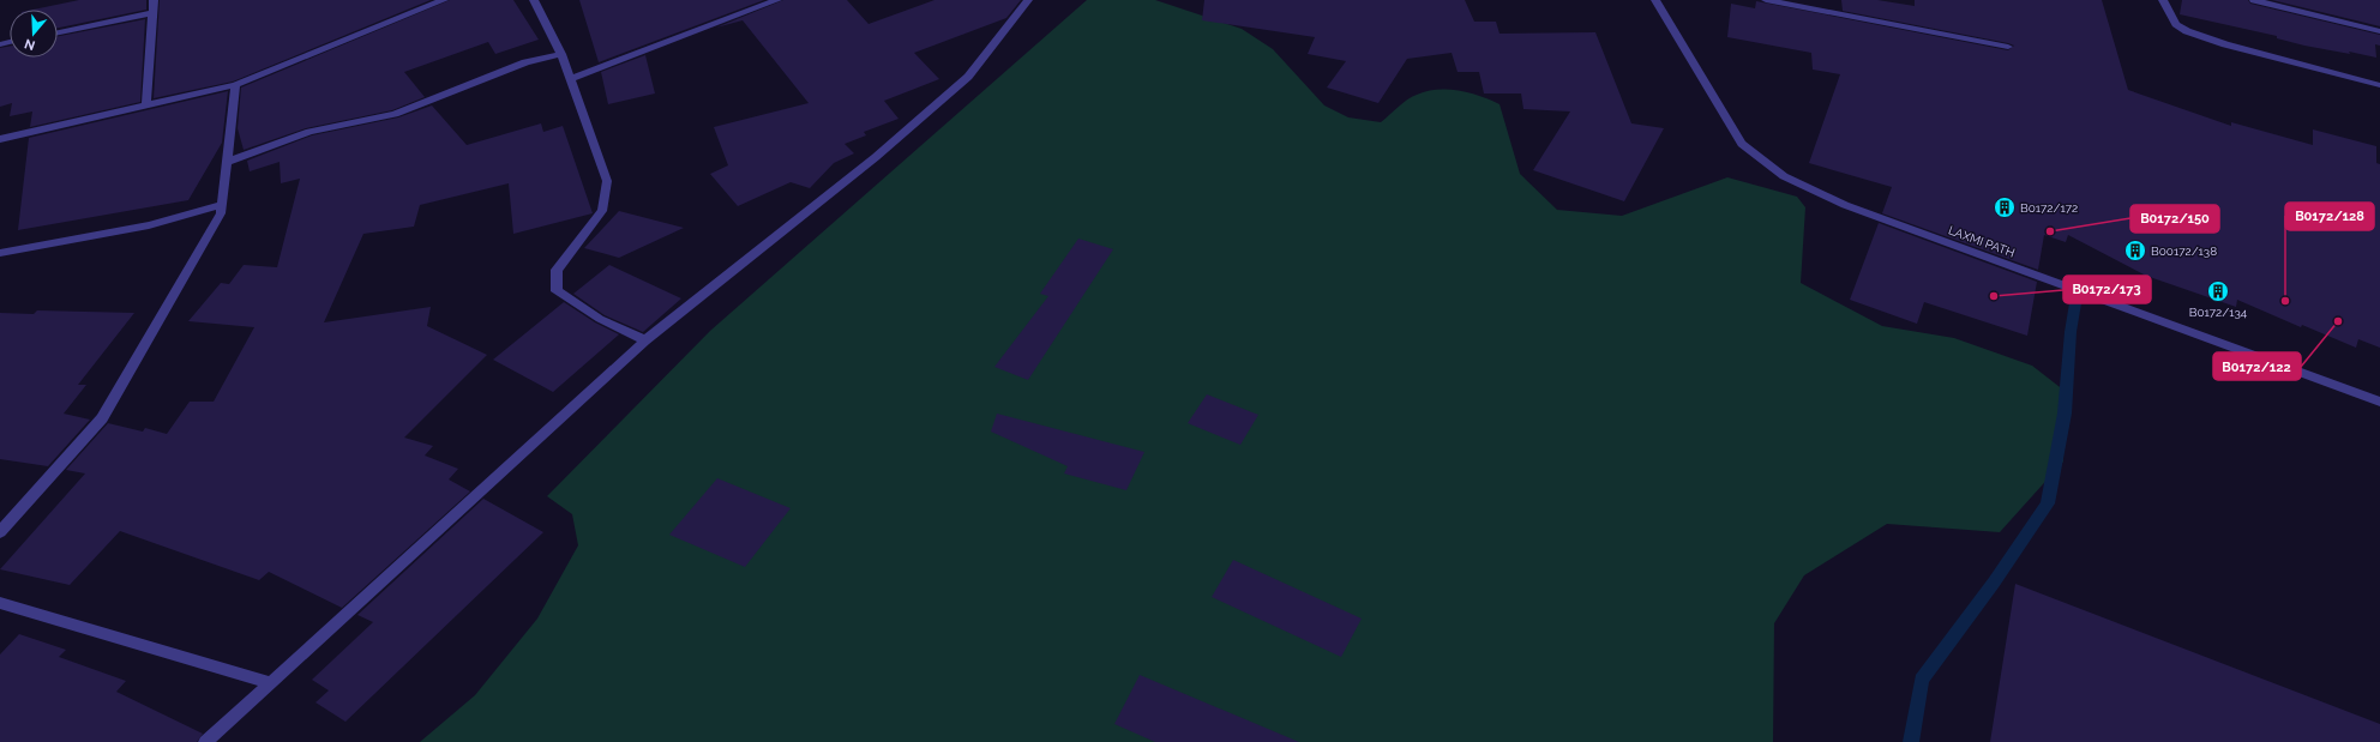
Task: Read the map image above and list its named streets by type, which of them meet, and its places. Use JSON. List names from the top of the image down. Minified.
{"streets":{"street":["LAXMI PATH"]},"places":{"building":["B0172/172","B00172/138","B0172/134"],"other":["B0172/150","B0172/173","B0172/128","B0172/122"]},"north":"bottom"}
